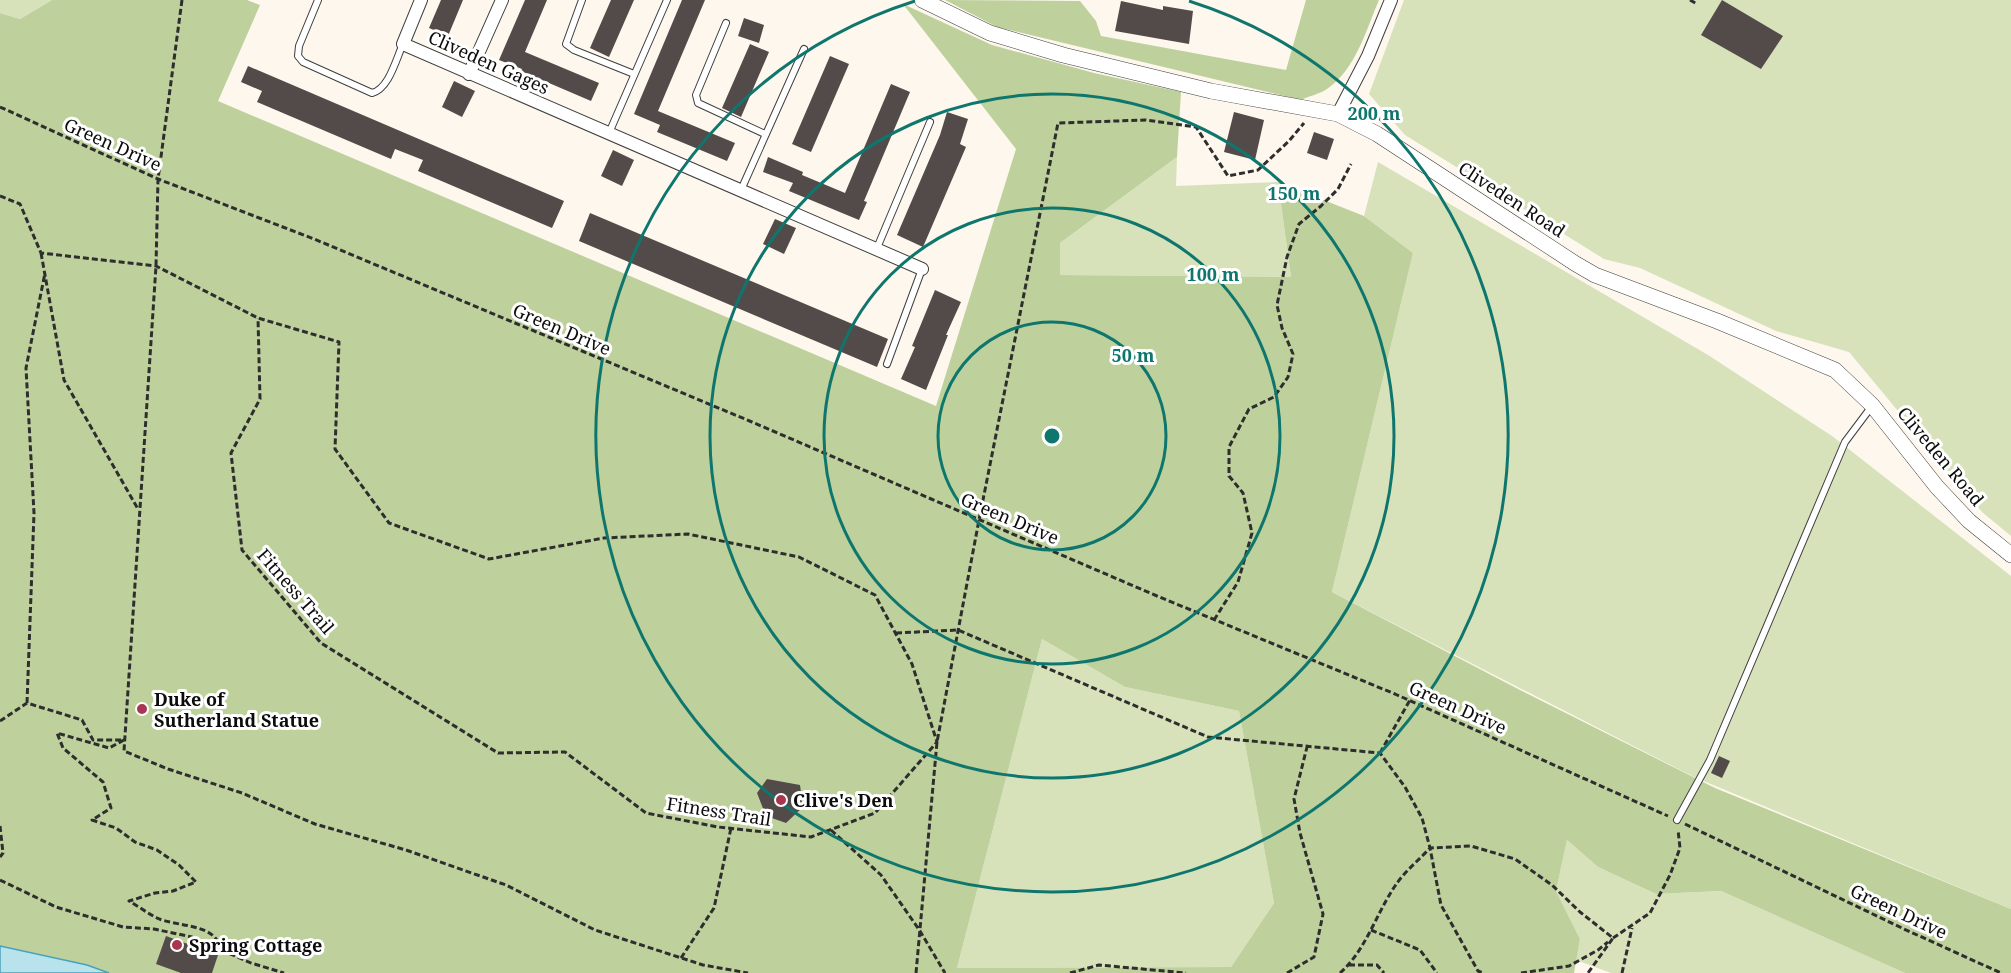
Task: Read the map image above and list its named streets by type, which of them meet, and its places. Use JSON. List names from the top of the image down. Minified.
{"streets":{"street":["Cliveden Gages","Cliveden Road"],"path":["Green Drive","Fitness Trail"]},"places":["Duke of Sutherland Statue","Clive's Den","Spring Cottage"],"rings":["200 m","150 m","100 m","50 m"]}
